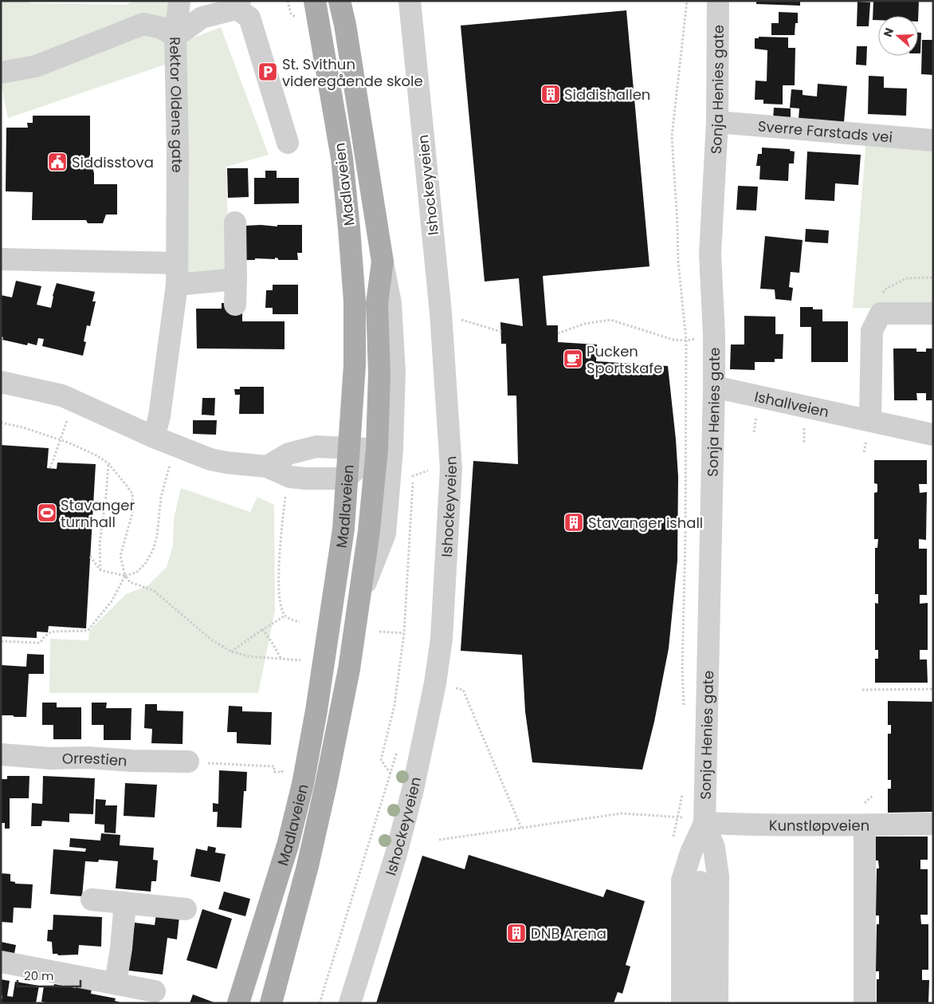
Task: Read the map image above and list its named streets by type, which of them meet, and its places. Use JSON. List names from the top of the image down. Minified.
{"streets":{"main road":["Madlaveien"],"street":["Sonja Henies gate","Rektor Oldens gate","Sverre Farstads vei","Ishockeyveien","Ishallveien","Orrestien","Kunstløpveien"]},"crossings":[["Sonja Henies gate","Sverre Farstads vei"],["Sonja Henies gate","Ishallveien"],["Sonja Henies gate","Kunstløpveien"]],"places":{"parking":["St. Svithun videregående skole"],"building":["Siddishallen","Stavanger ishall","DNB Arena"],"public building":["Siddisstova"],"cafe":["Pucken Sportskafe"],"sports":["Stavanger turnhall"]},"scale_bar":"20 m","north":"left"}
